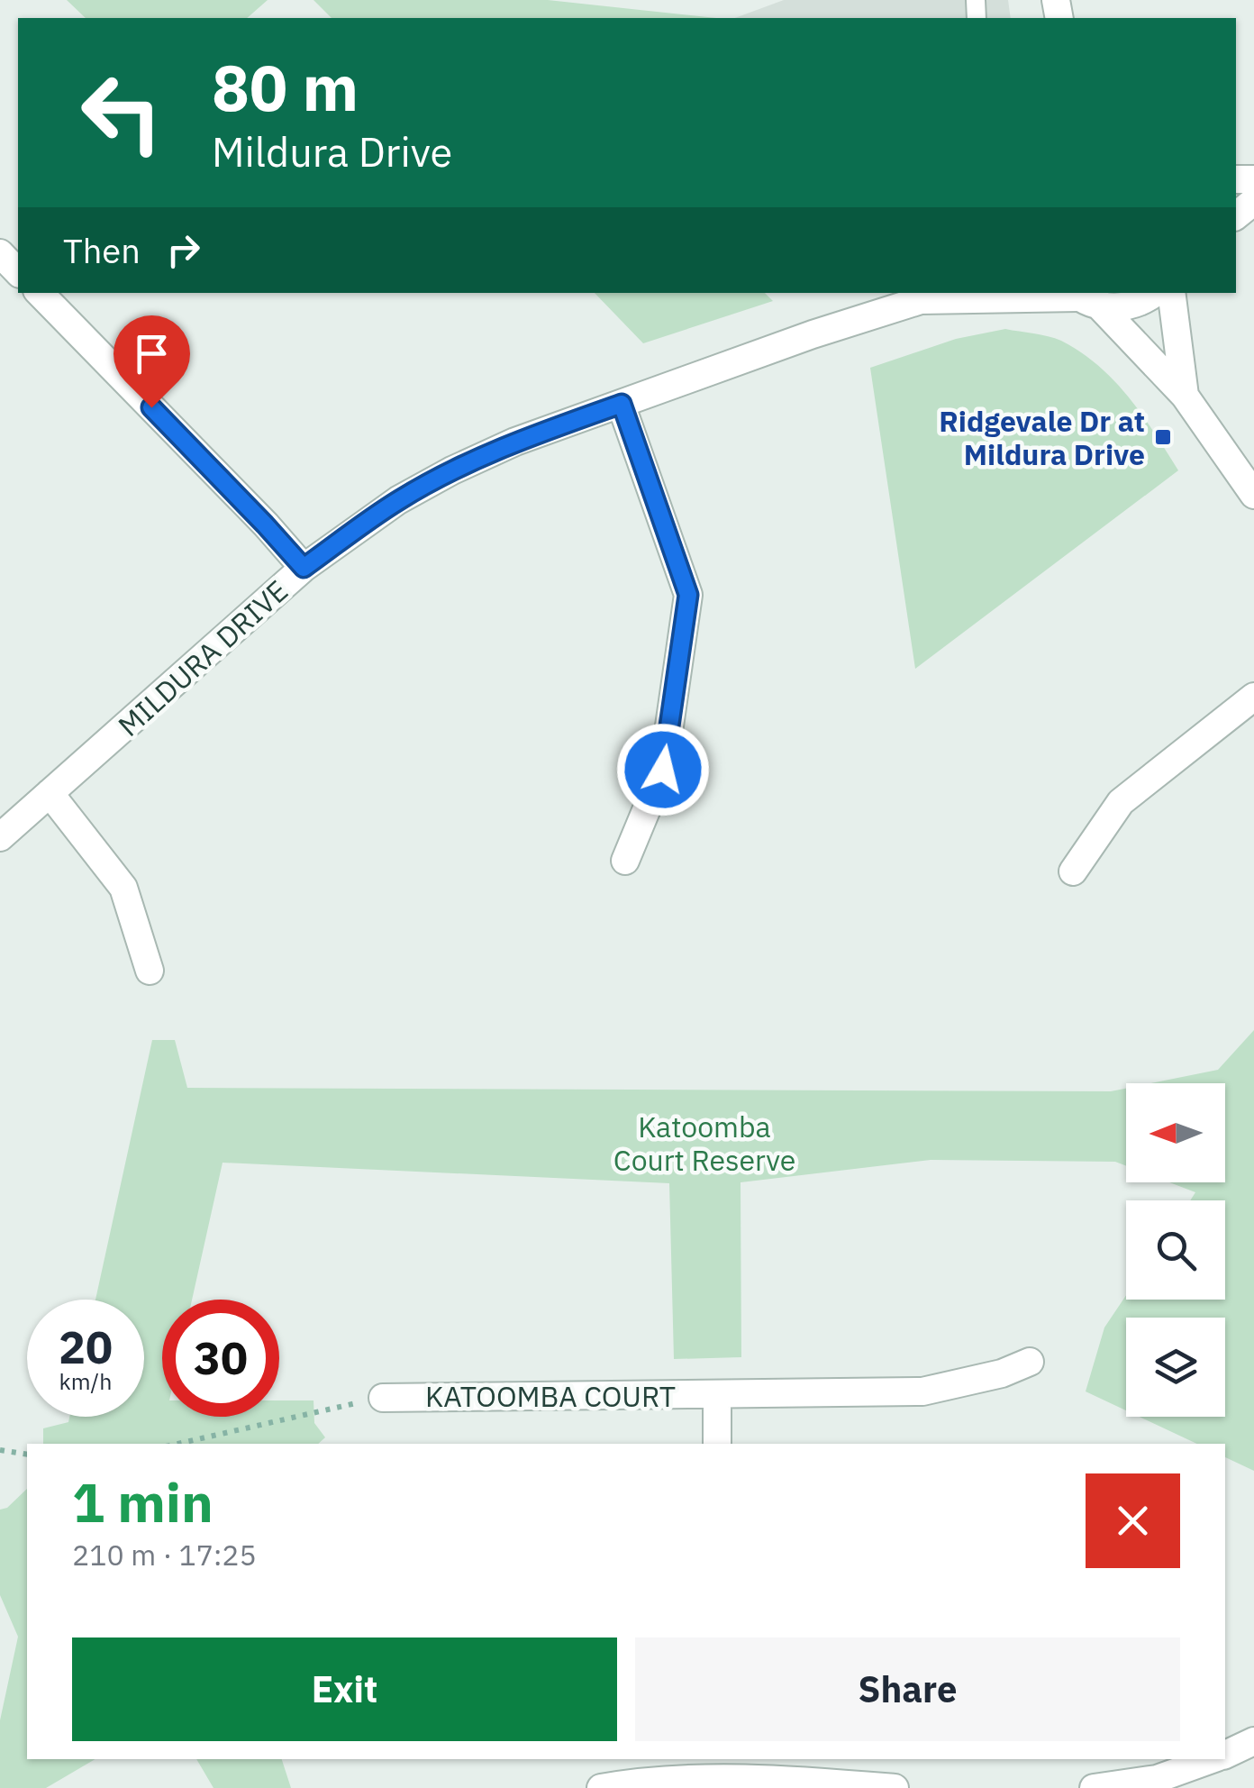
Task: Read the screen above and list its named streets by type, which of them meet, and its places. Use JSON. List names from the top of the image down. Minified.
{"streets":{"street":["MILDURA DRIVE","KATOOMBA COURT"]},"parks":["Katoomba Court Reserve"],"places":{"transit":["Ridgevale Dr at Mildura Drive"]},"north":"left","page":{"turn":["80 m","Mildura Drive"],"then":"Then","speed":"20 km/h","limit":"30","heading":["1 min","210 m · 17:25"],"buttons":["Exit","Share"]}}
